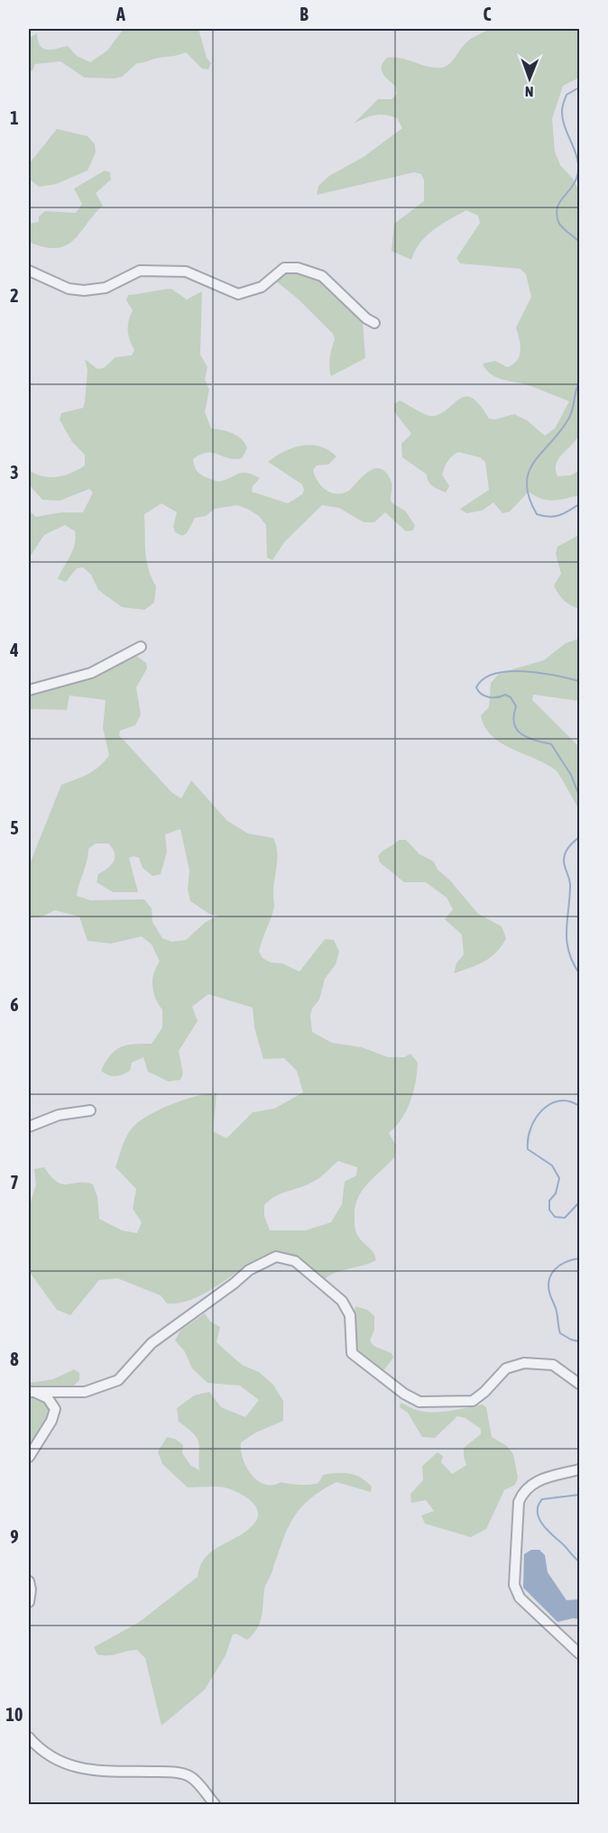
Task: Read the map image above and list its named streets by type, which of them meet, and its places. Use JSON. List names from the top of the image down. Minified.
{"north":"bottom","grid":{"columns":["A","B","C"],"rows":["1","2","3","4","5","6","7","8","9","10"]}}
